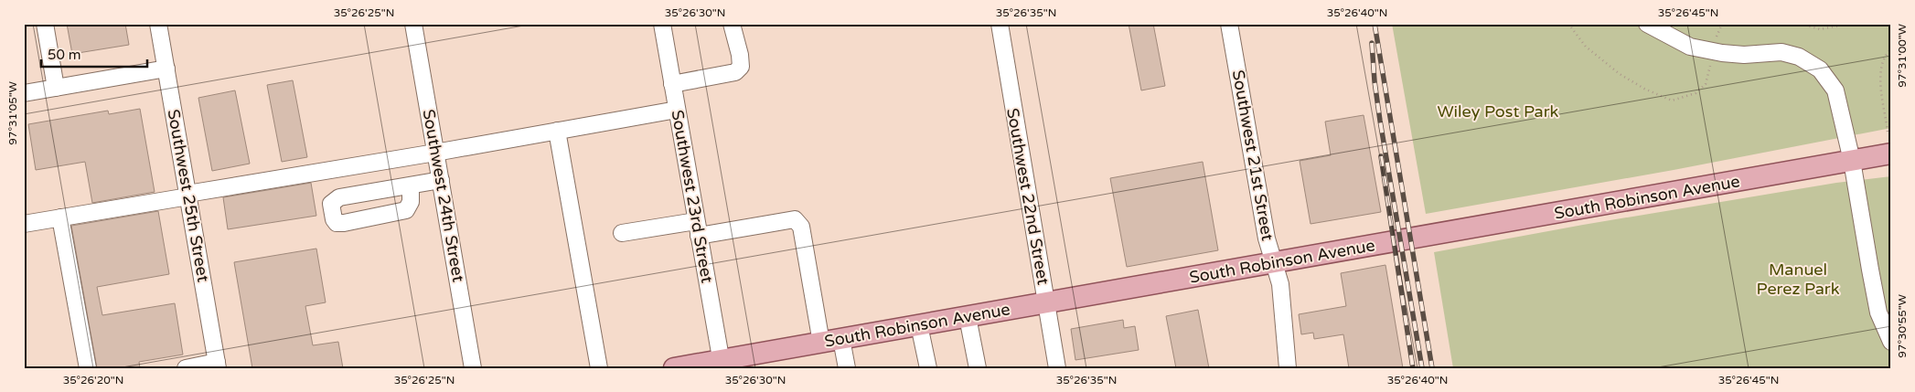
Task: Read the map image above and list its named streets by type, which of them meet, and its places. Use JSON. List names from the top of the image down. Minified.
{"streets":{"main road":["South Robinson Avenue"],"street":["Southwest 21st Street","Southwest 25th Street","Southwest 24th Street","Southwest 23rd Street","Southwest 22nd Street"]},"crossings":[["Southwest 21st Street","South Robinson Avenue"],["Southwest 23rd Street","South Robinson Avenue"],["Southwest 22nd Street","South Robinson Avenue"]],"parks":["Wiley Post Park","Manuel Perez Park"],"scale_bar":"50 m","coordinates":["35°26'25\"N","35°26'30\"N","35°26'35\"N","35°26'40\"N","35°26'45\"N","97°31'00\"W","97°31'05\"W","97°30'55\"W","35°26'20\"N"]}
